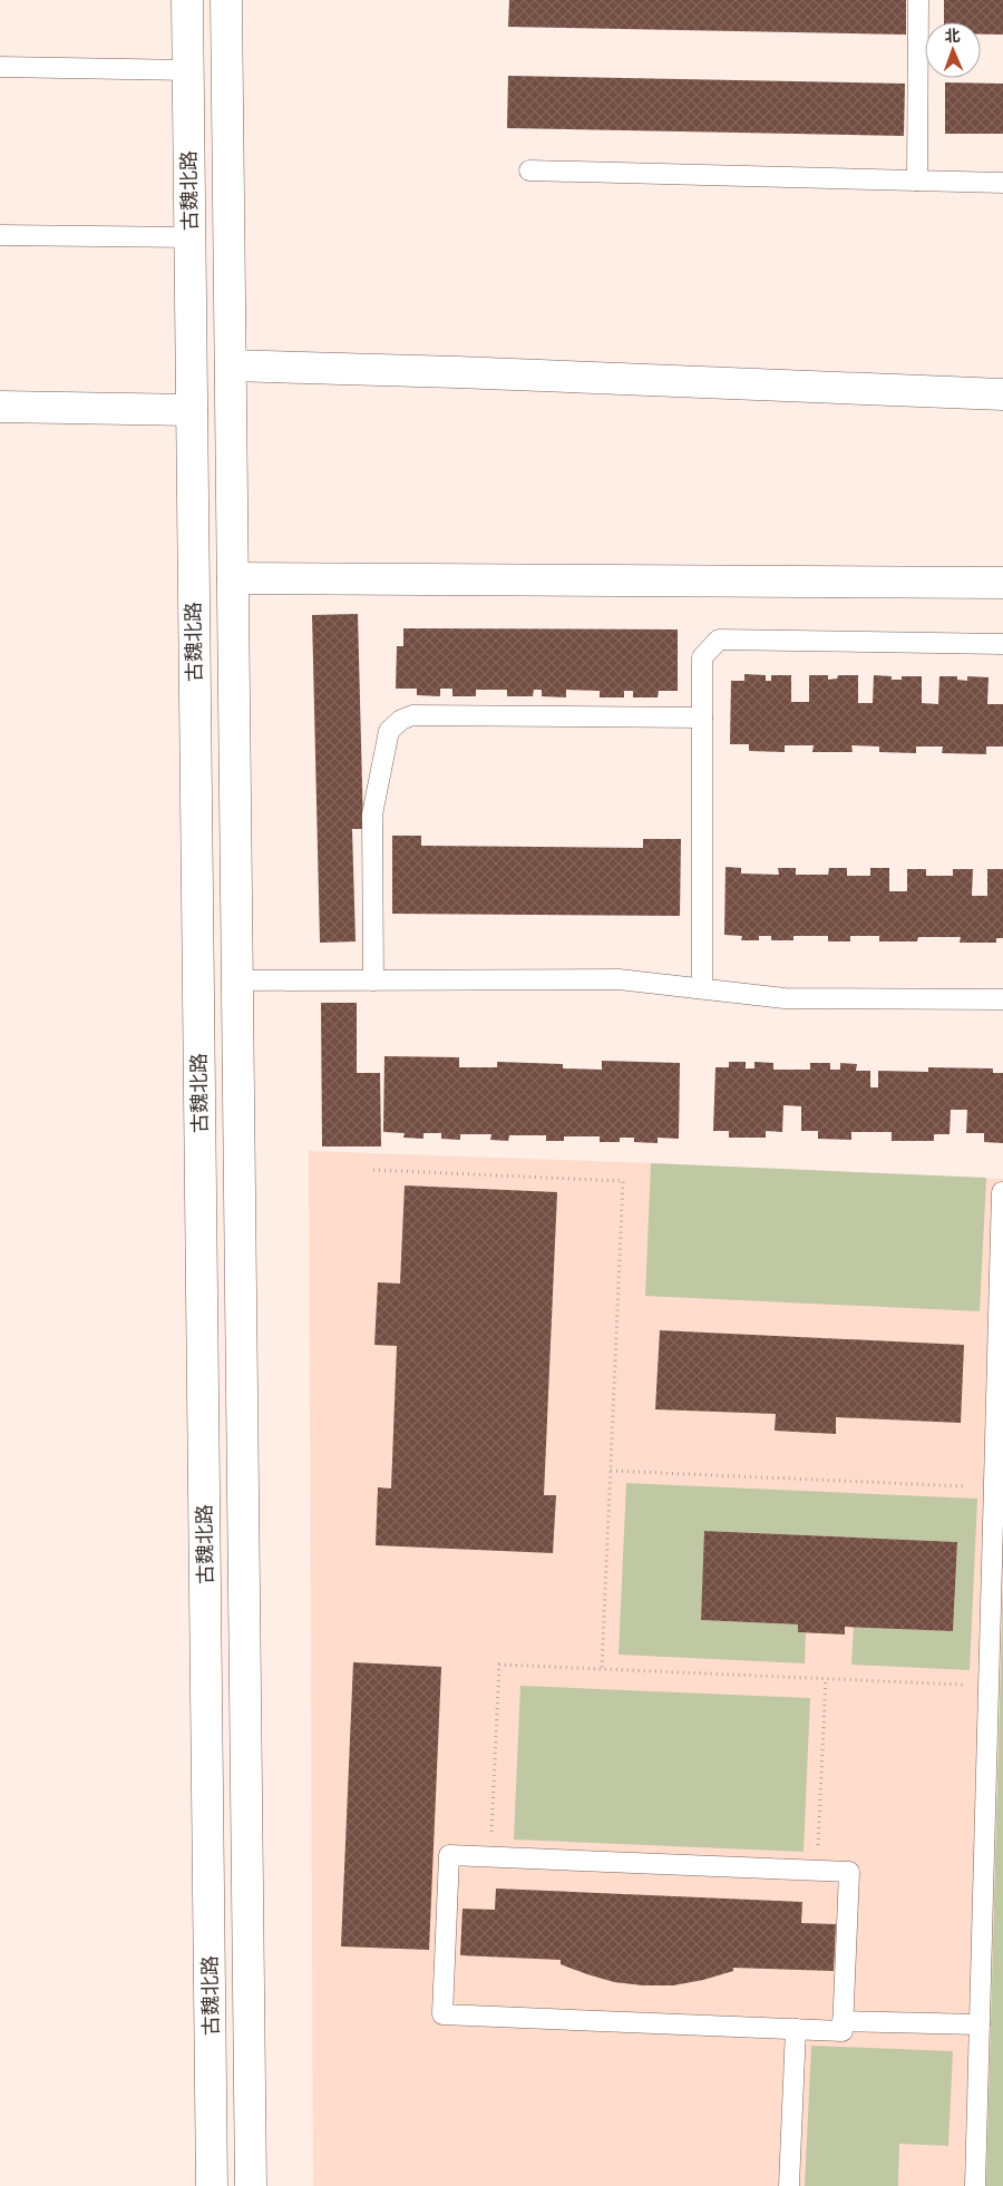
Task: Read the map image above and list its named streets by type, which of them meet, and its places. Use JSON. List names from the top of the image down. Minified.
{"streets":{"main road":["古魏北路"]},"north":"top"}
